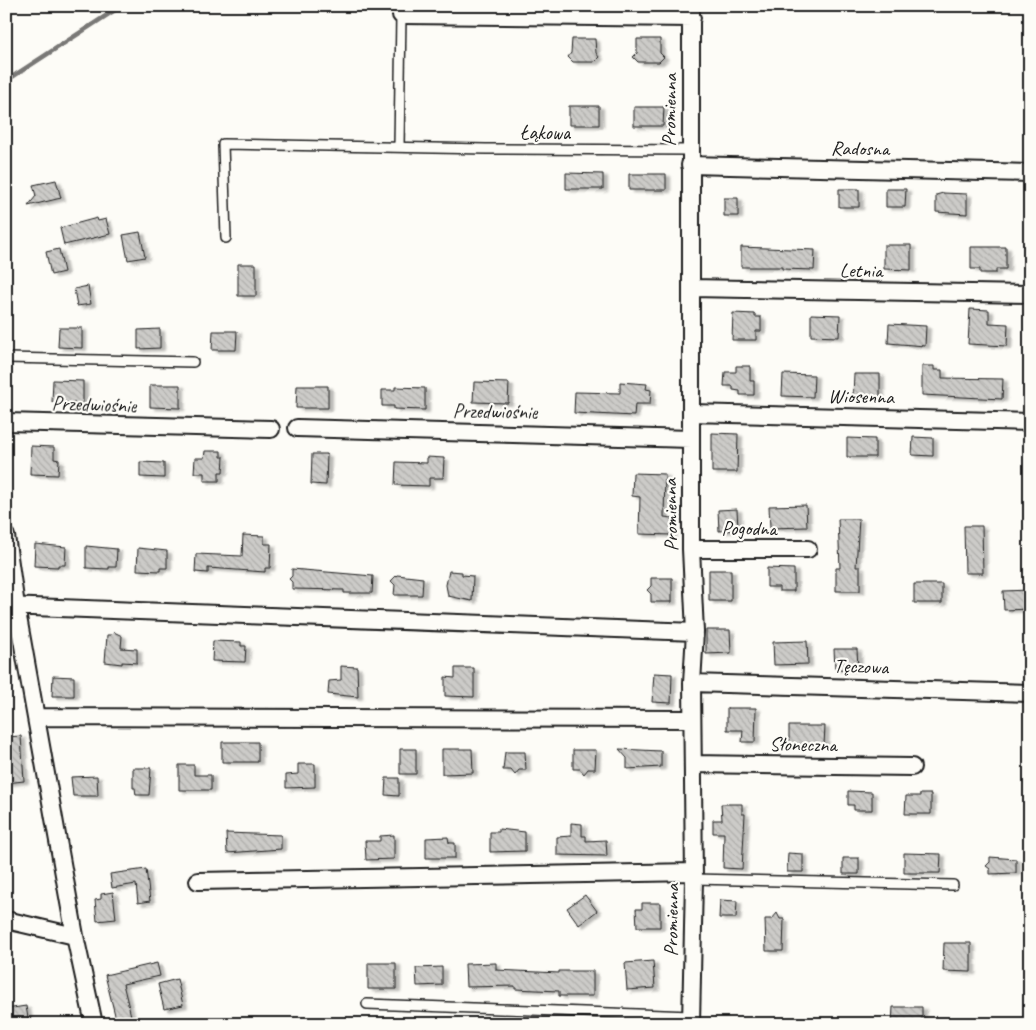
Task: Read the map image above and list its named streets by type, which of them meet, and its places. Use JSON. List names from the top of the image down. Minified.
{"streets":{"street":["Promienna","Radosna","Letnia","Wiosenna","Przedwiośnie","Pogodna","Tęczowa","Słoneczna"],"lane":["Łąkowa"]},"crossings":[["Promienna","Łąkowa"],["Promienna","Radosna"],["Promienna","Letnia"],["Promienna","Wiosenna"],["Promienna","Przedwiośnie"],["Promienna","Pogodna"],["Promienna","Tęczowa"],["Promienna","Słoneczna"],["Łąkowa","Radosna"]]}
